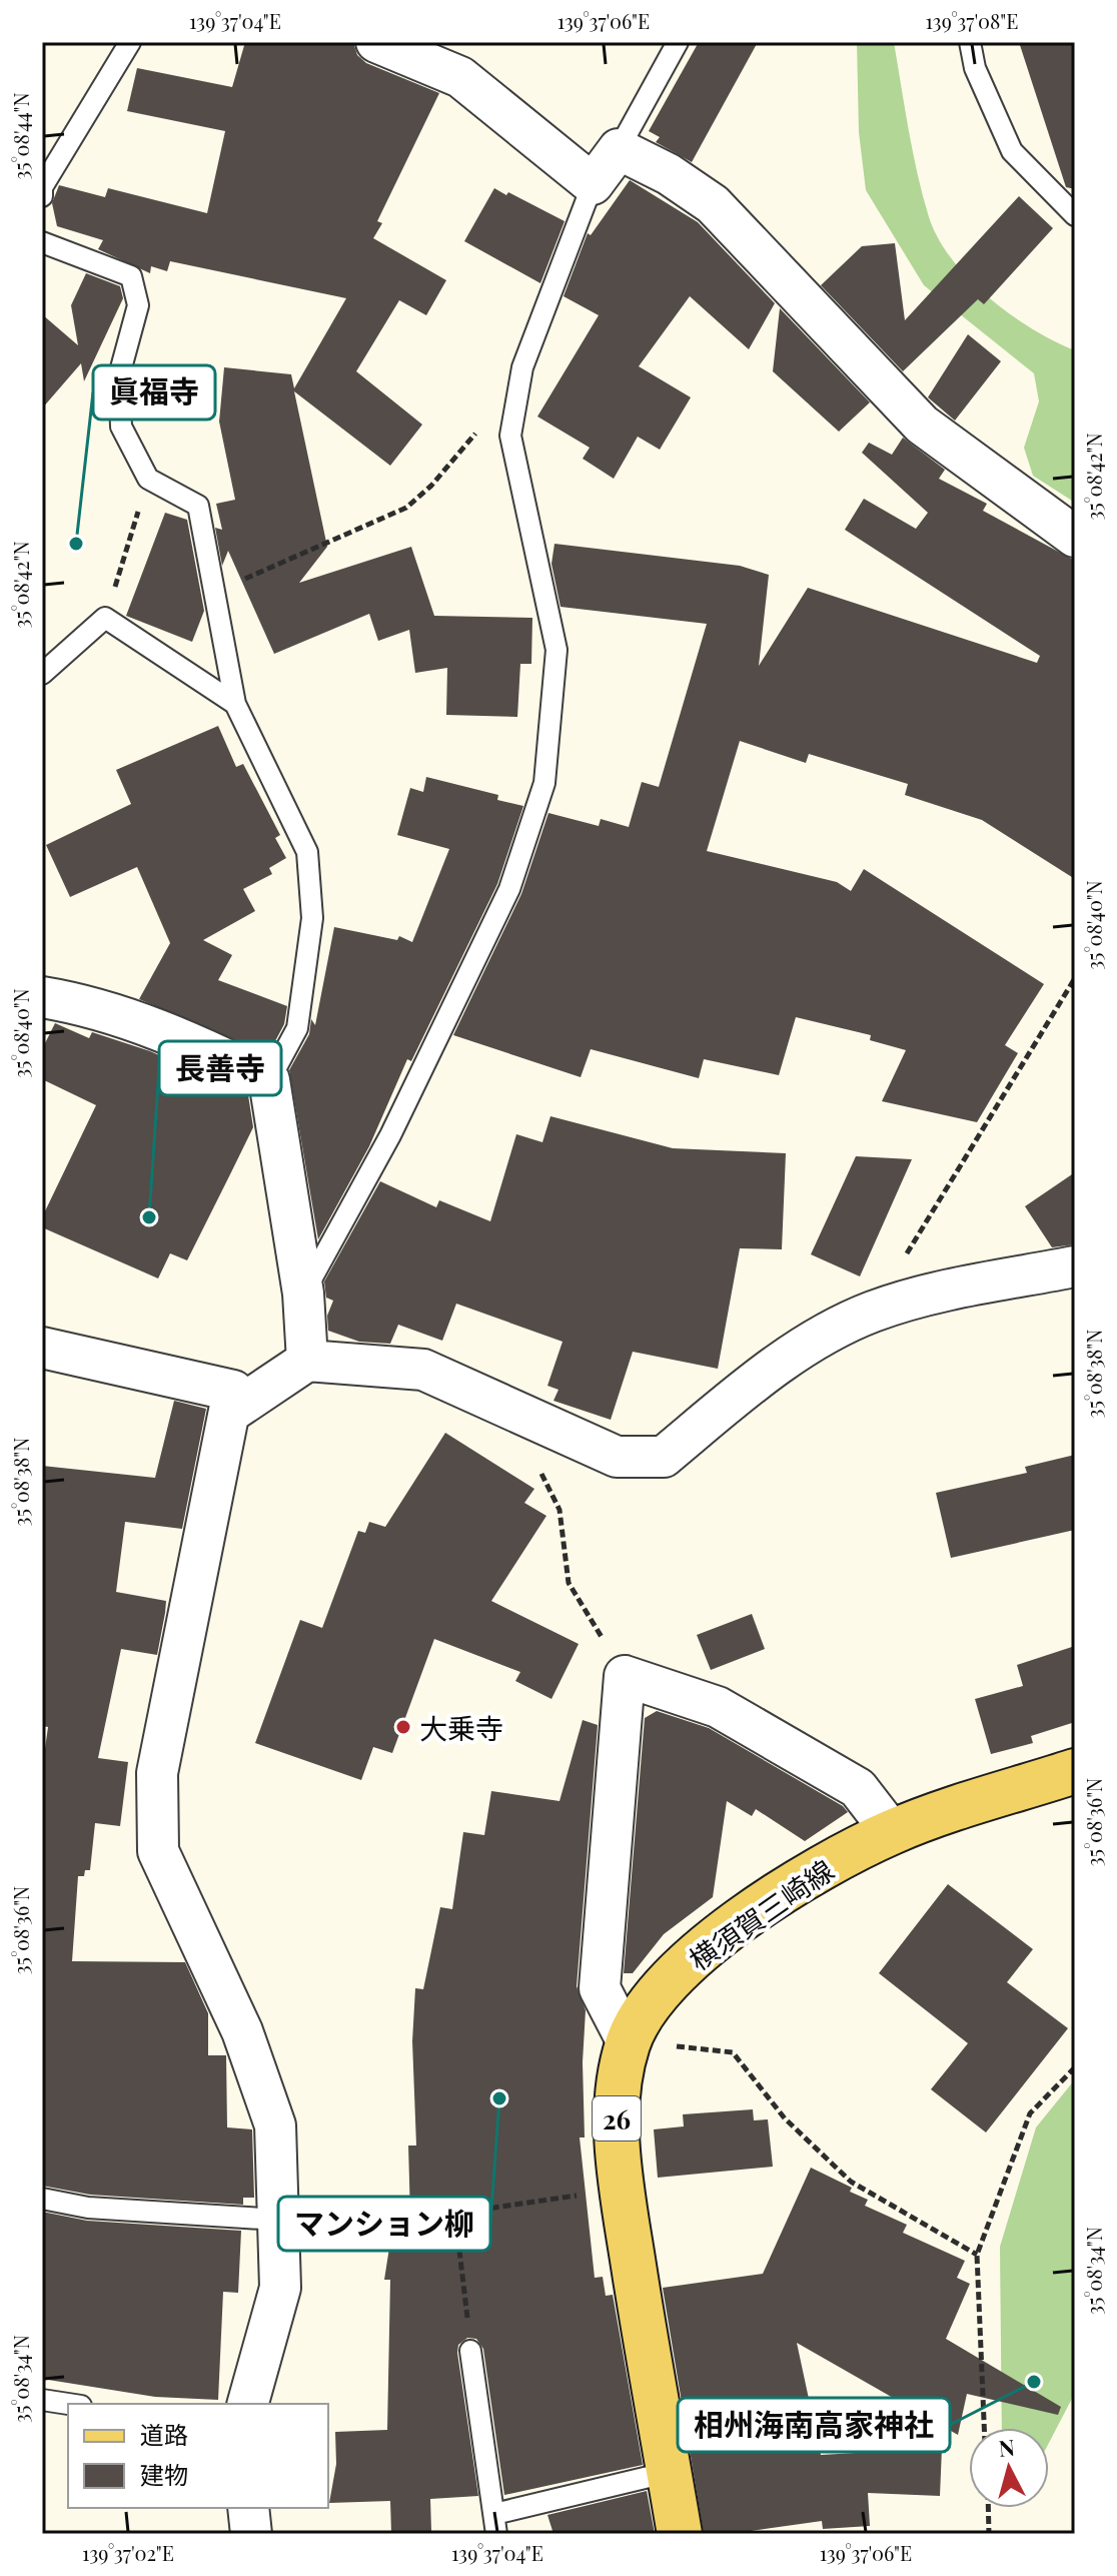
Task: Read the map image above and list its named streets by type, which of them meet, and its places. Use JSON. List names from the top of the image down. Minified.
{"streets":{"main road":["横須賀三崎線","26"]},"places":["眞福寺","長善寺","大乗寺","マンション柳","相州海南高家神社"],"legend":["道路","建物"],"north":"top","coordinates":["139°37'04\"E","139°37'06\"E","139°37'08\"E","35°08'44\"N","35°08'42\"N","35°08'40\"N","35°08'38\"N","35°08'36\"N","35°08'34\"N","139°37'02\"E"]}
